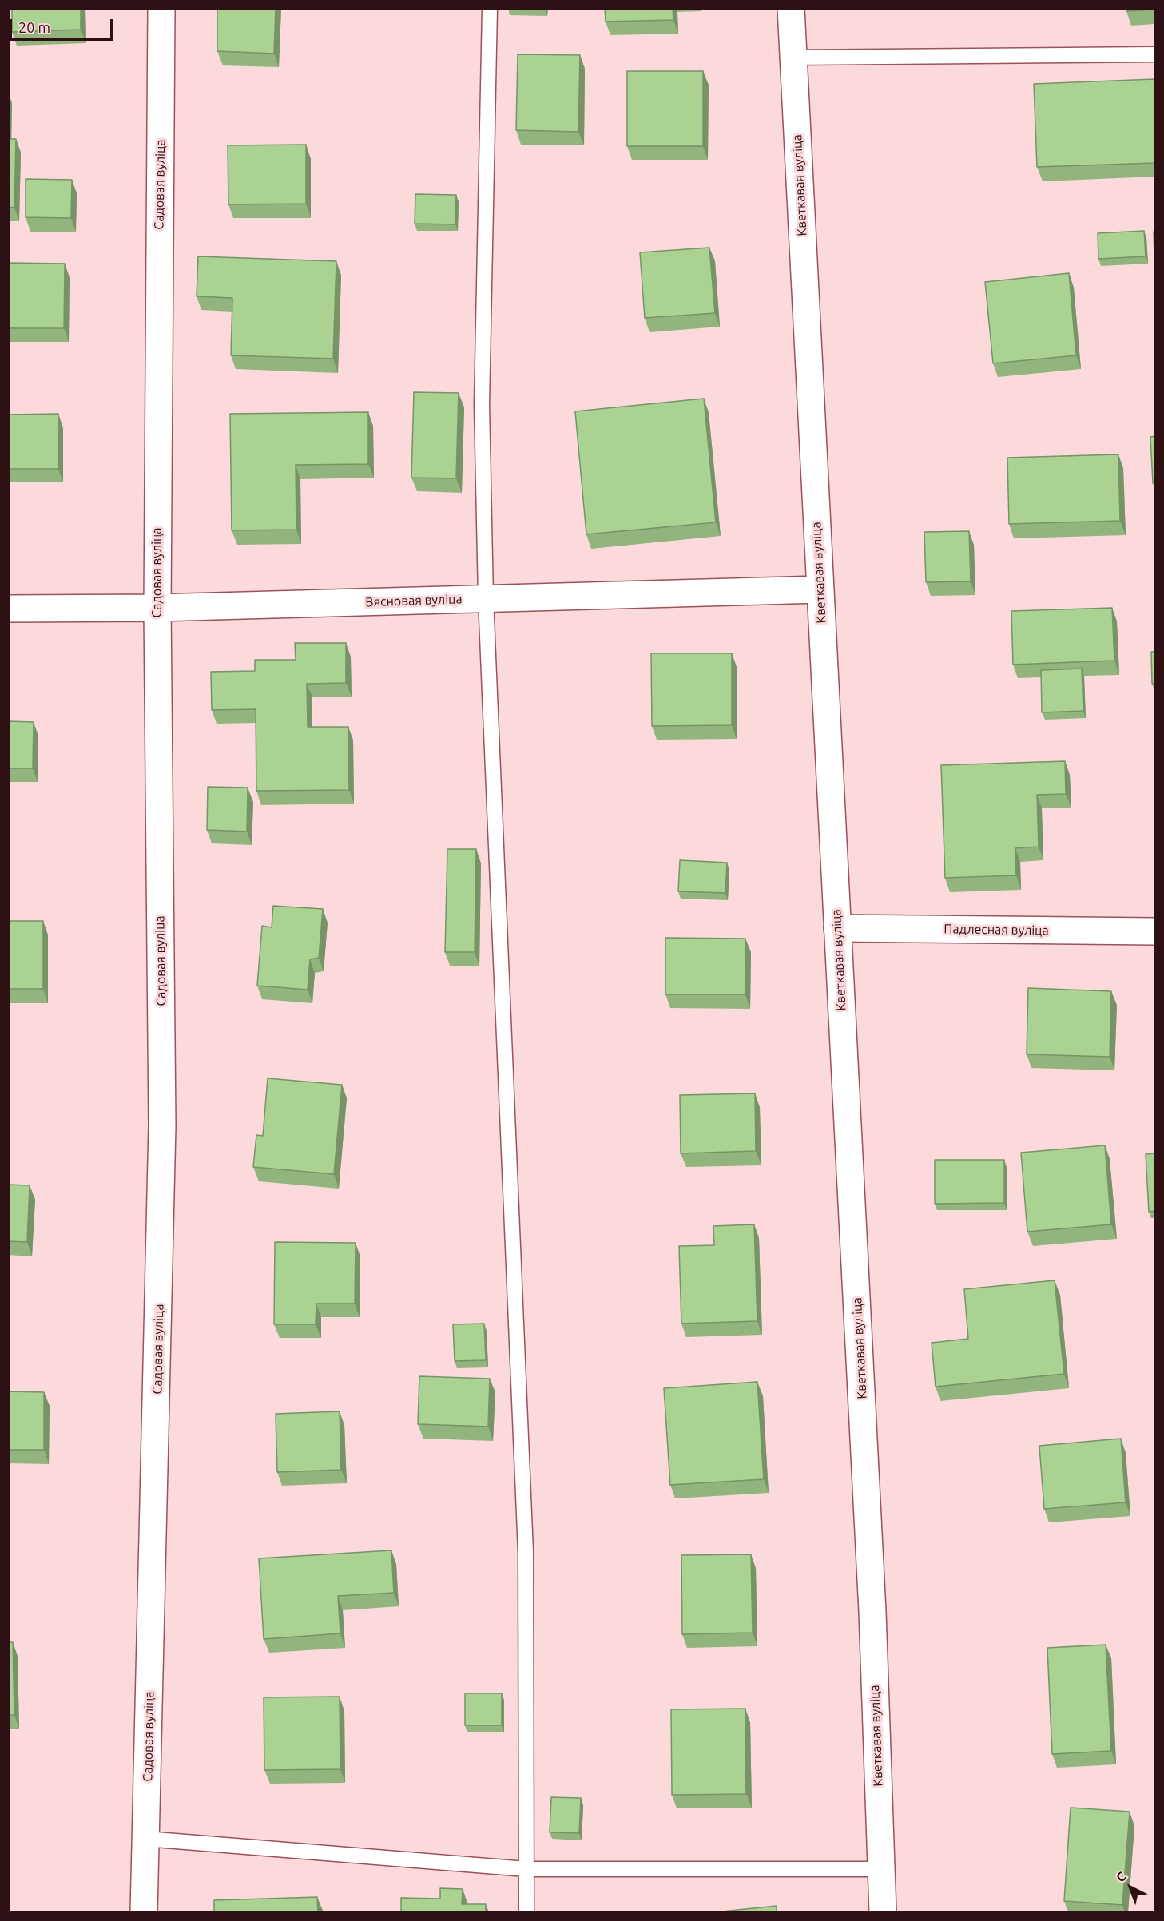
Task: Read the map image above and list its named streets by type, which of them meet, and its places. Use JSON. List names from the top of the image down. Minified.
{"streets":{"street":["Садовая вуліца","Кветкавая вуліца","Вясновая вуліца","Падлесная вуліца"]},"crossings":[["Садовая вуліца","Вясновая вуліца"],["Кветкавая вуліца","Вясновая вуліца"],["Кветкавая вуліца","Падлесная вуліца"]],"scale_bar":"20 m","north":"top left"}
